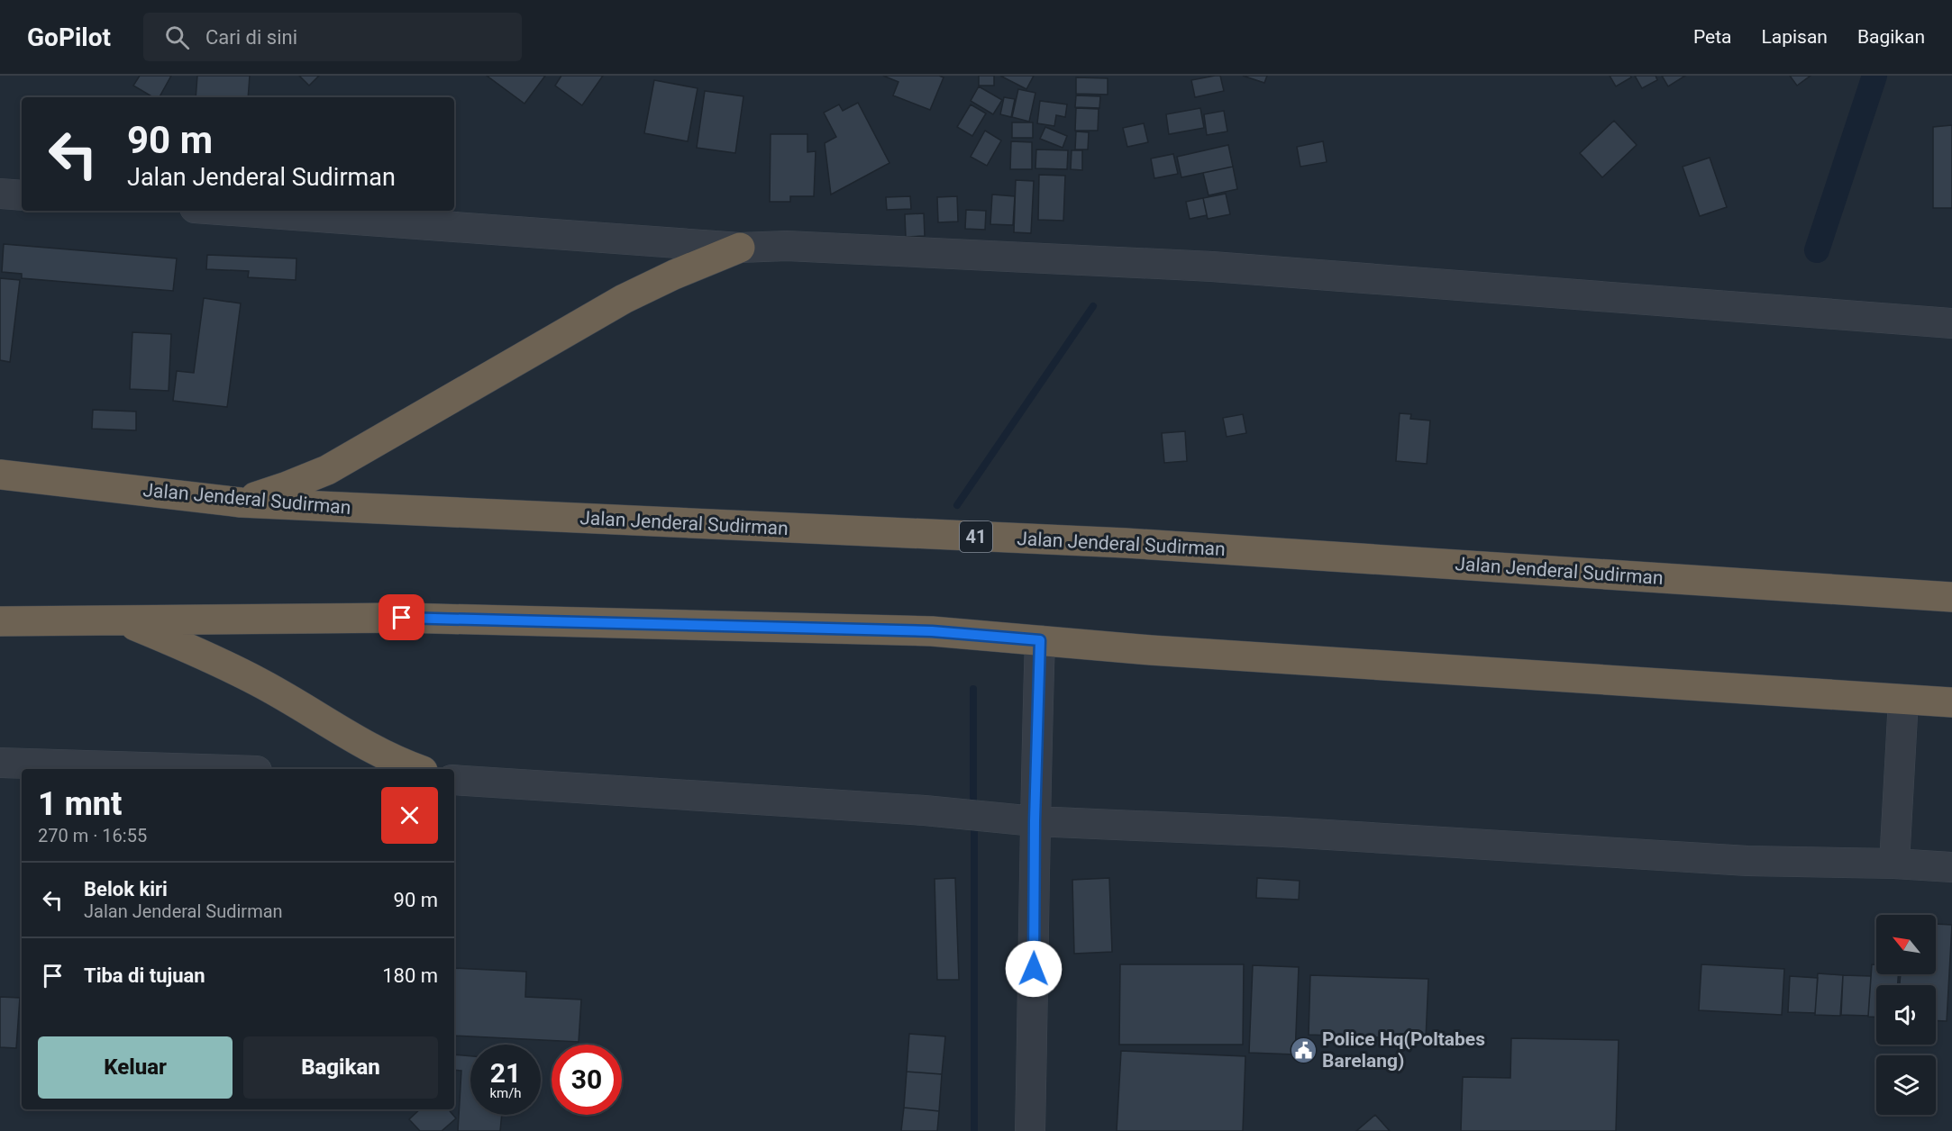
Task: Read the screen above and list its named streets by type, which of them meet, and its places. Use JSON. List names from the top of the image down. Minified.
{"streets":{"highway":["Jalan Jenderal Sudirman","41"]},"places":{"public building":["Police Hq(Poltabes Barelang)"]},"north":"top left","page":{"header":"GoPilot","search":"Cari di sini","nav":["Peta","Lapisan","Bagikan"],"turn":["90 m","Jalan Jenderal Sudirman"],"heading":["1 mnt","270 m · 16:55"],"list":[{"name":"Belok kiri","note":"Jalan Jenderal Sudirman","value":"90 m"},{"name":"Tiba di tujuan","value":"180 m"}],"buttons":["Keluar","Bagikan"],"speed":"21 km/h","limit":"30"}}
